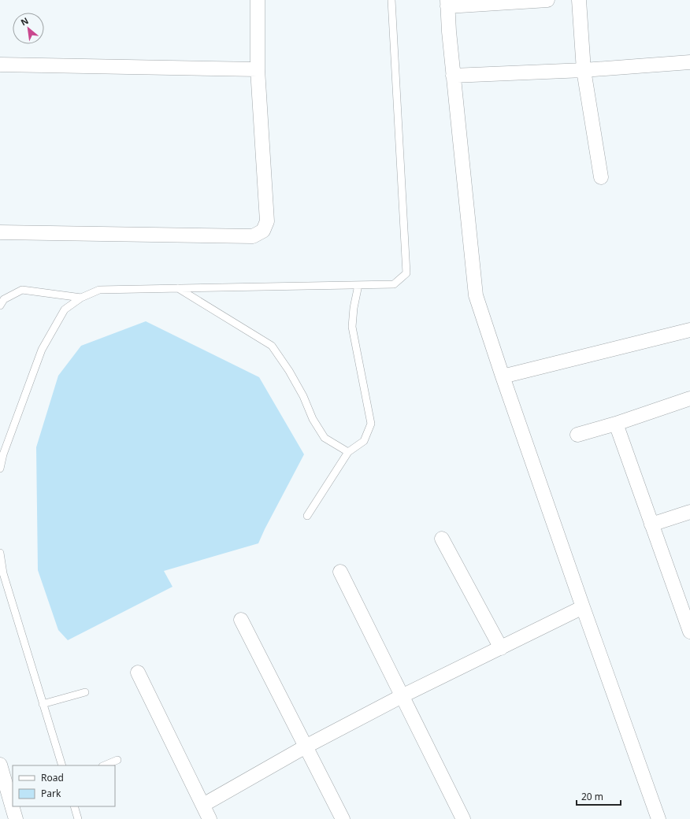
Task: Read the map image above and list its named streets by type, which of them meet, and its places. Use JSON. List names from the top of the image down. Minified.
{"legend":["Road","Park"],"scale_bar":"20 m","north":"top left"}
